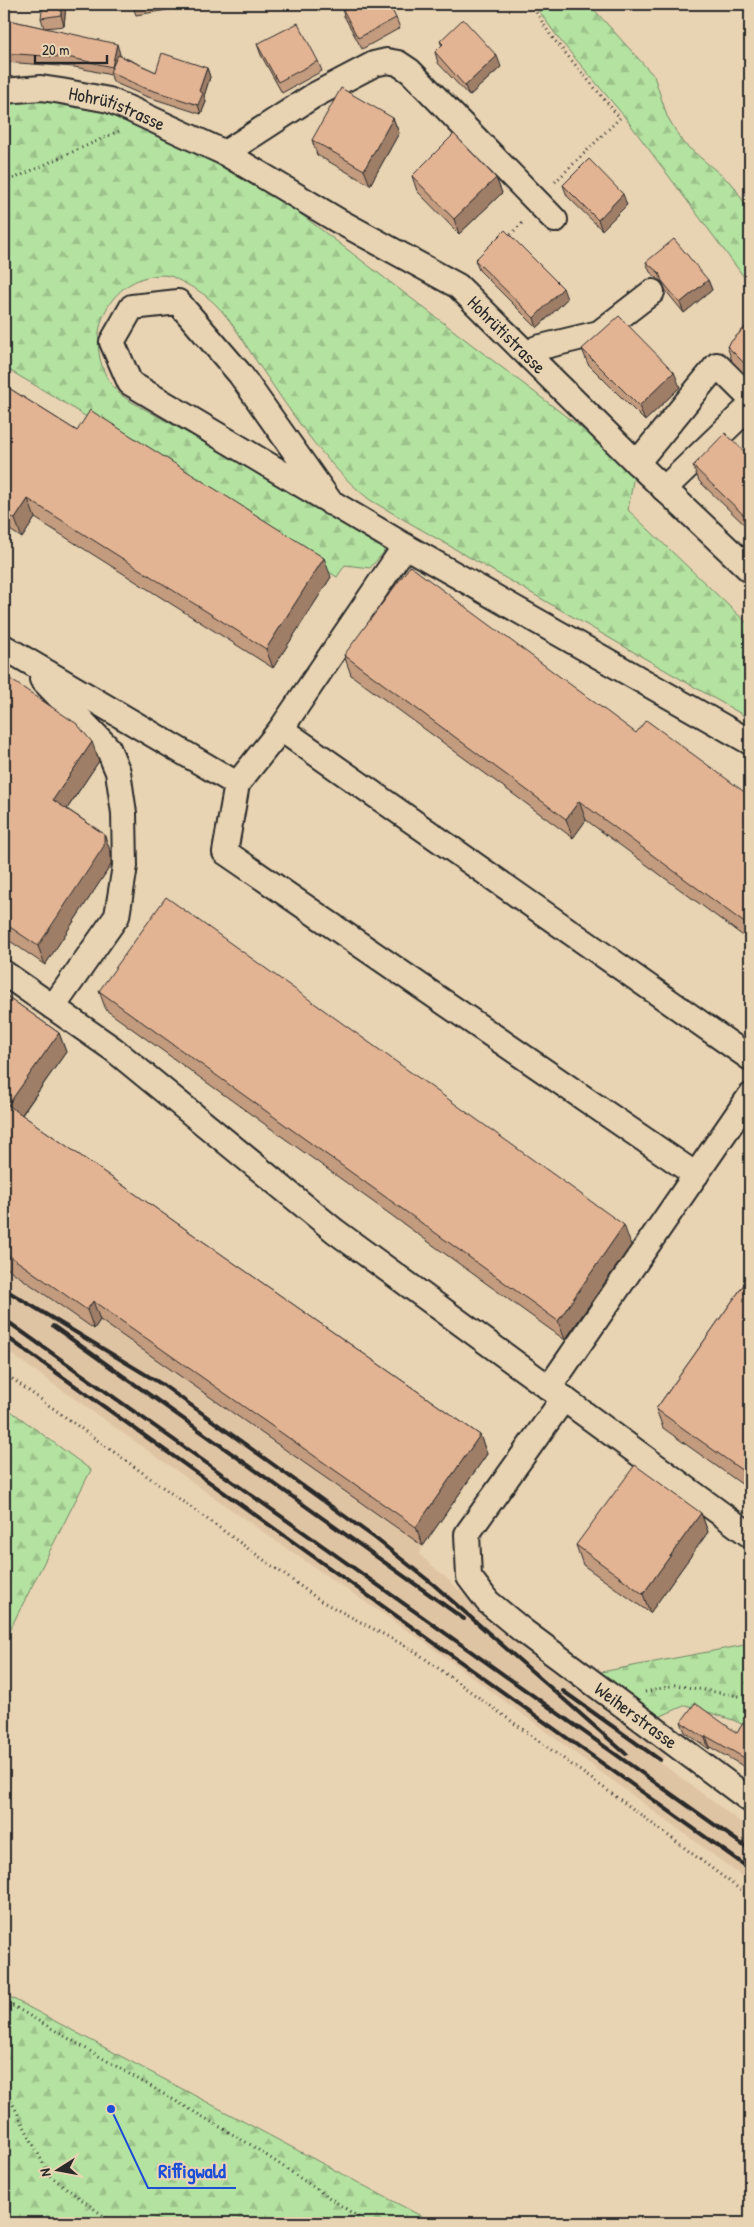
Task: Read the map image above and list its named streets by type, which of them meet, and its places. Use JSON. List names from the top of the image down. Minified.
{"streets":{"street":["Hohrütistrasse","Weiherstrasse"]},"places":["Riffigwald"],"scale_bar":"20 m","north":"left"}
